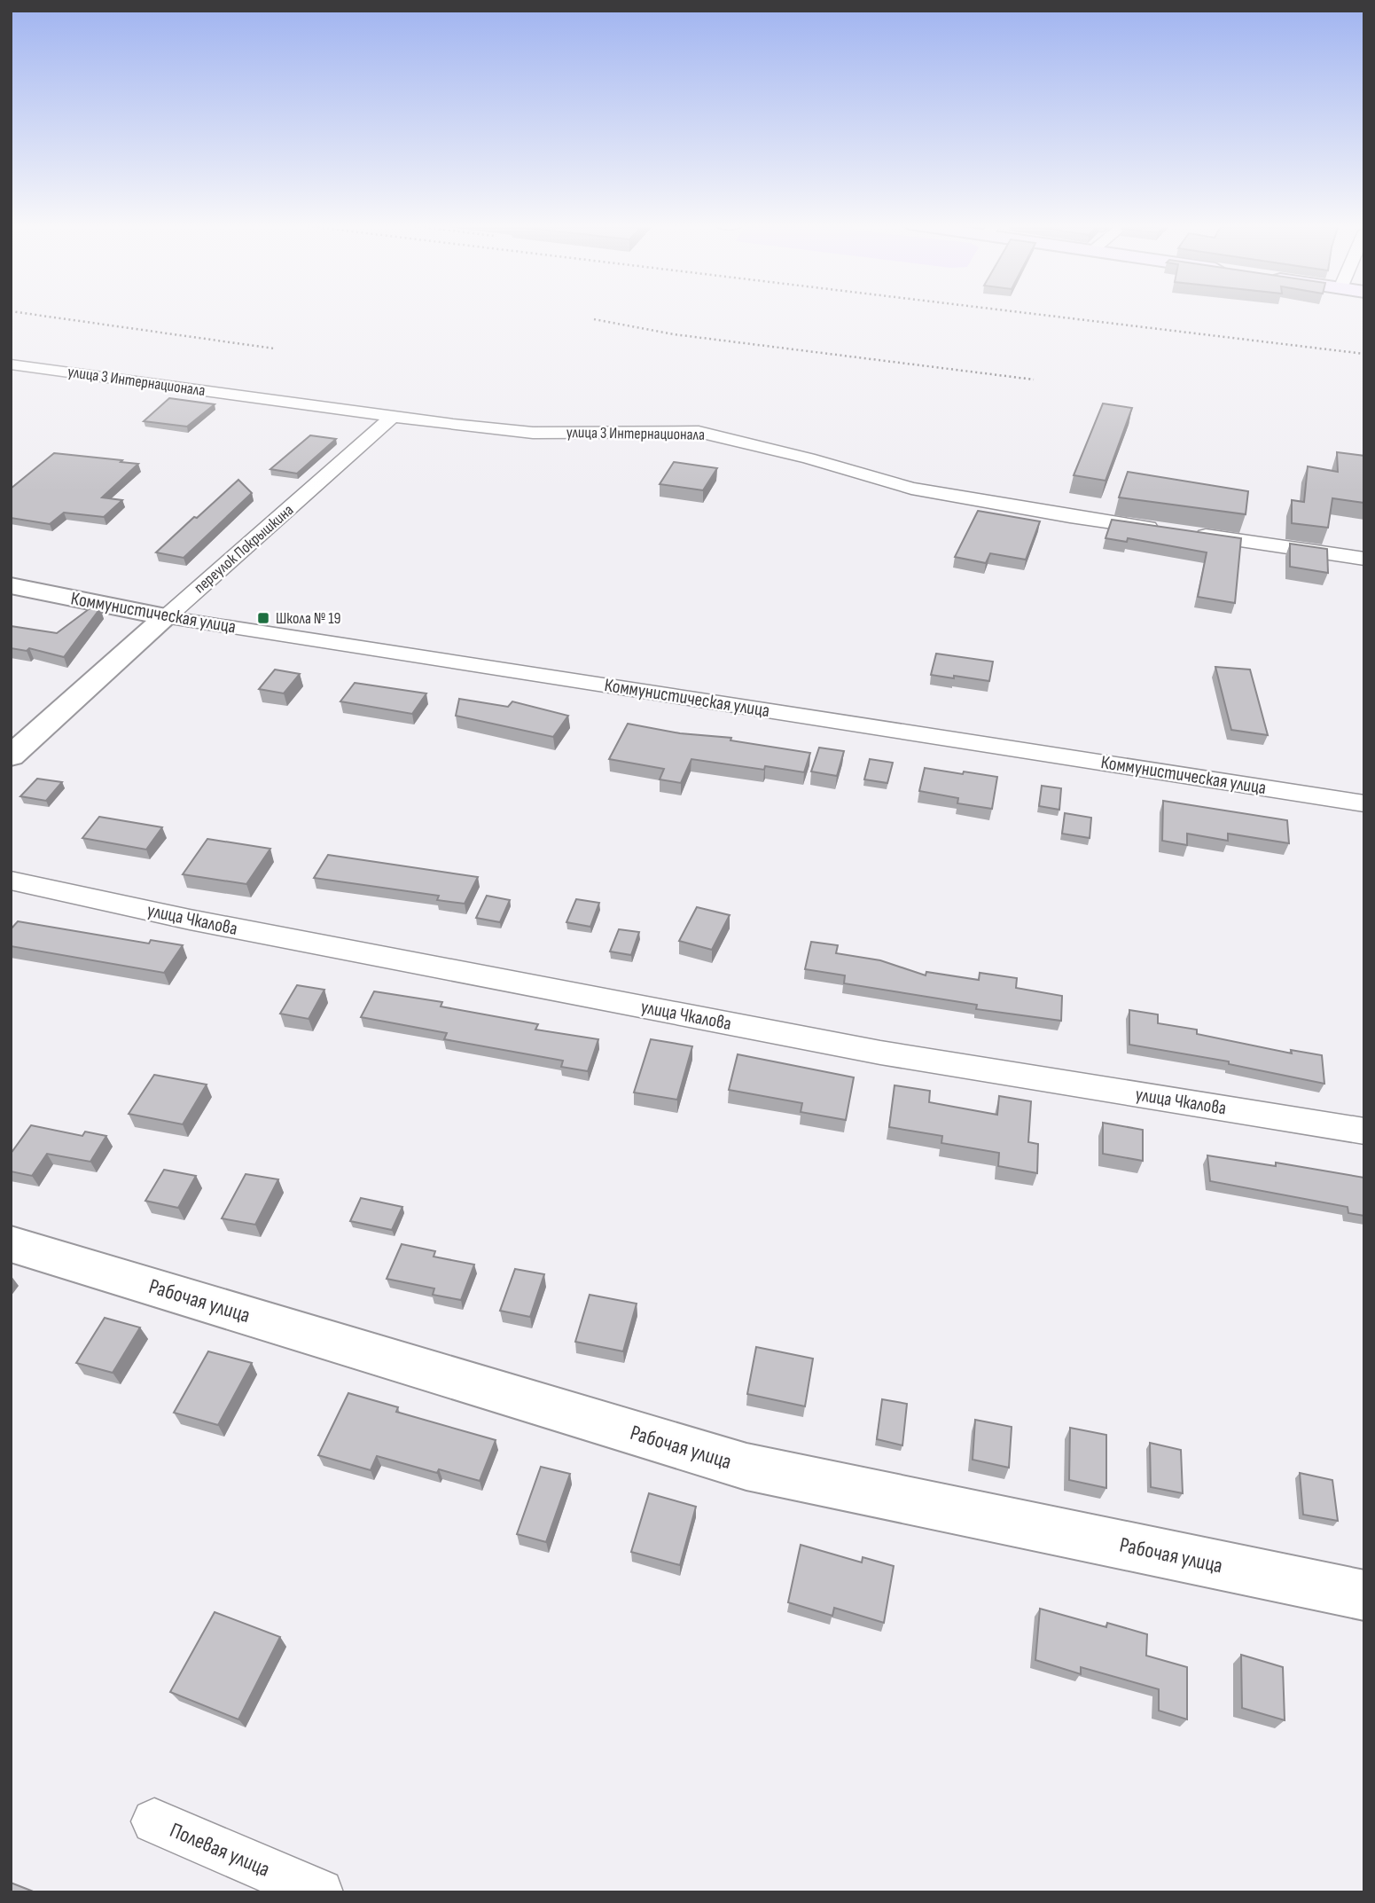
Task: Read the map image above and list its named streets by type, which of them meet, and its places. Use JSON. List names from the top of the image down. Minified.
{"streets":{"street":["улица 3 Интернационала","переулок Покрышкина","Коммунистическая улица","улица Чкалова","Рабочая улица","Полевая улица"]},"crossings":[["улица 3 Интернационала","переулок Покрышкина"],["переулок Покрышкина","Коммунистическая улица"]],"places":{"transit":["Школа № 19"]}}
